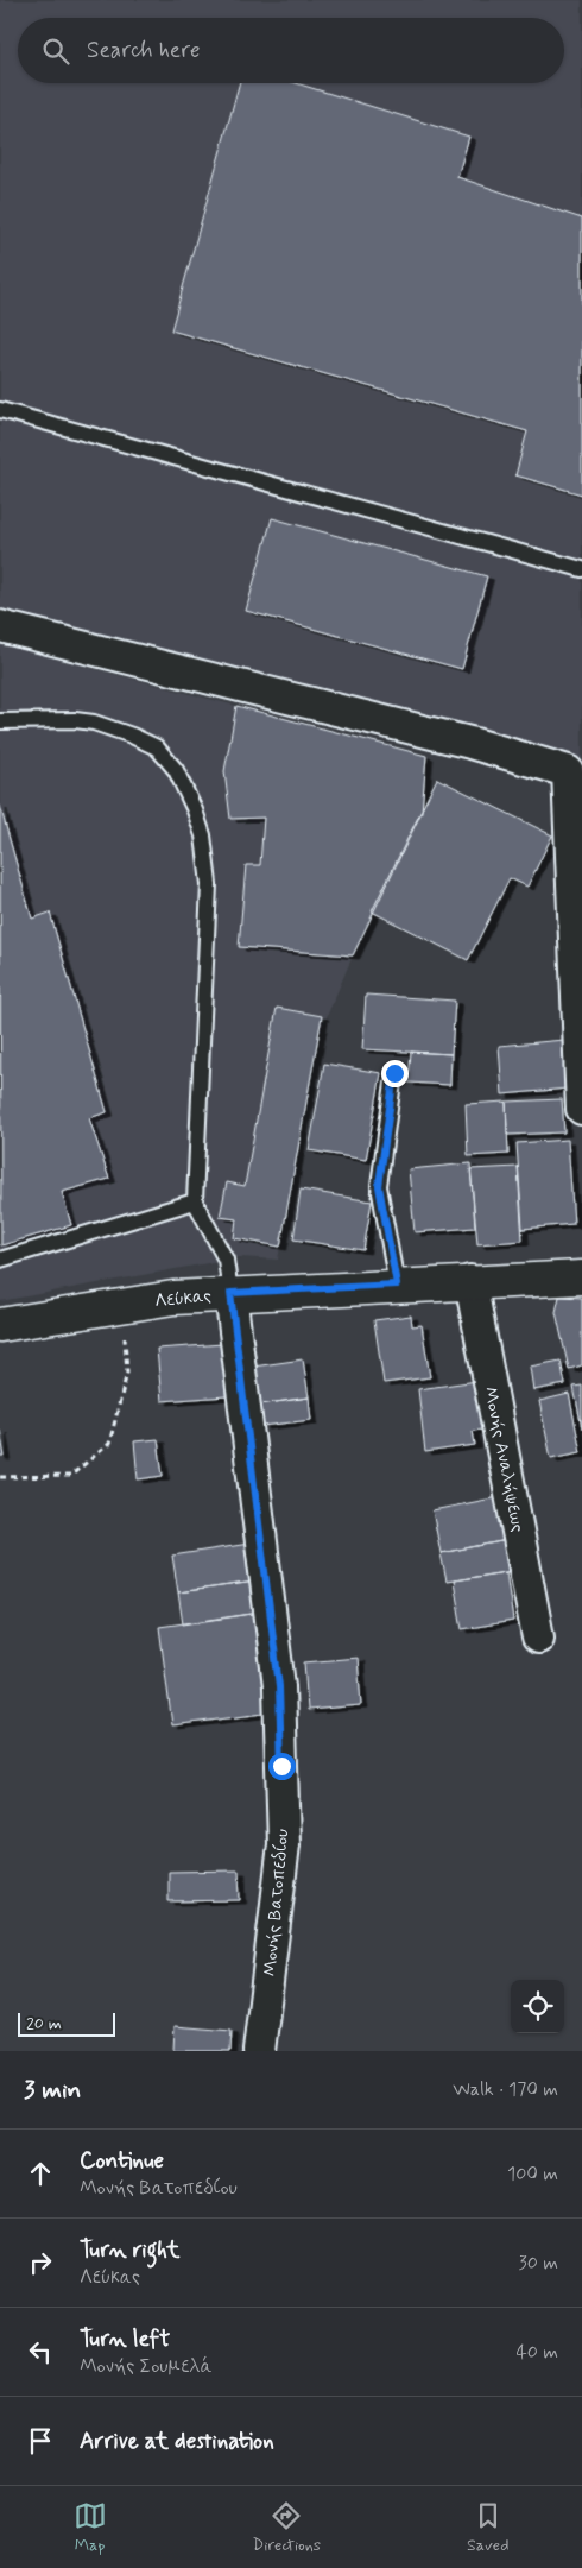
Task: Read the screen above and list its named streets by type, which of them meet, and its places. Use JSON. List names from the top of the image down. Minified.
{"streets":{"street":["Λεύκας","Μονής Αναλήψεως","Μονής Βατοπεδίου"]},"crossings":[["Λεύκας","Μονής Αναλήψεως"],["Λεύκας","Μονής Βατοπεδίου"]],"scale_bar":"20 m","page":{"search":"Search here","scale":"20 m","heading":["3 min","Walk · 170 m"],"list":[["Continue","Μονής Βατοπεδίου","100 m"],["Turn right","Λεύκας","30 m"],["Turn left","Μονής Σουμελά","40 m"],"Arrive at destination"],"nav":["Map","Directions","Saved"]}}
